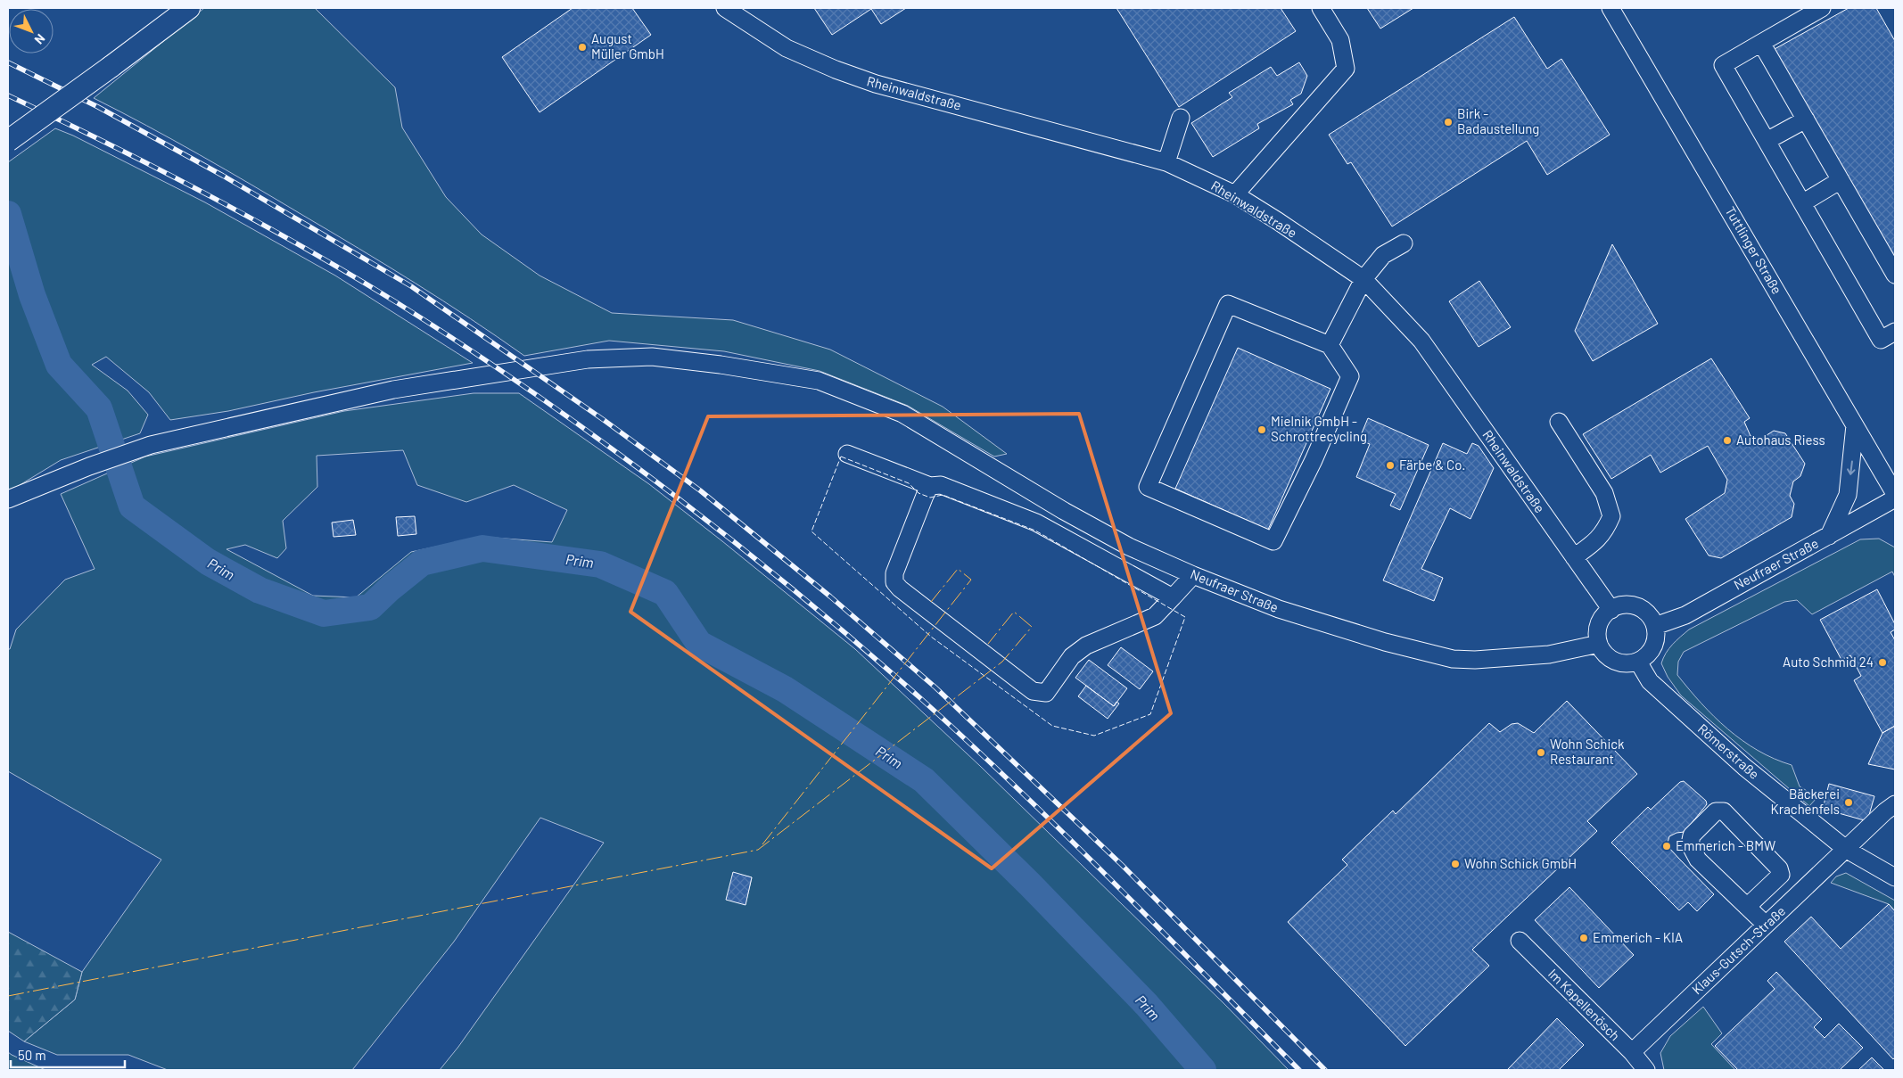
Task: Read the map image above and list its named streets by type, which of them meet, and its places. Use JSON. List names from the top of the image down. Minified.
{"streets":{"street":["Rheinwaldstraße","Tuttlinger Straße","Neufraer Straße","Römerstraße","Klaus-Gutsch-Straße","Im Kapellenösch"]},"crossings":[["Rheinwaldstraße","Neufraer Straße"],["Rheinwaldstraße","Römerstraße"],["Neufraer Straße","Römerstraße"],["Römerstraße","Klaus-Gutsch-Straße"],["Klaus-Gutsch-Straße","Im Kapellenösch"]],"water":["Prim"],"places":["August Müller GmbH","Birk - Badaustellung","Mielnik GmbH - Schrottrecycling","Autohaus Riess","Färbe & Co.","Auto Schmid 24","Wohn Schick Restaurant","Bäckerei Krachenfels","Emmerich - BMW","Wohn Schick GmbH","Emmerich - KIA"],"scale_bar":"50 m","north":"bottom right"}
